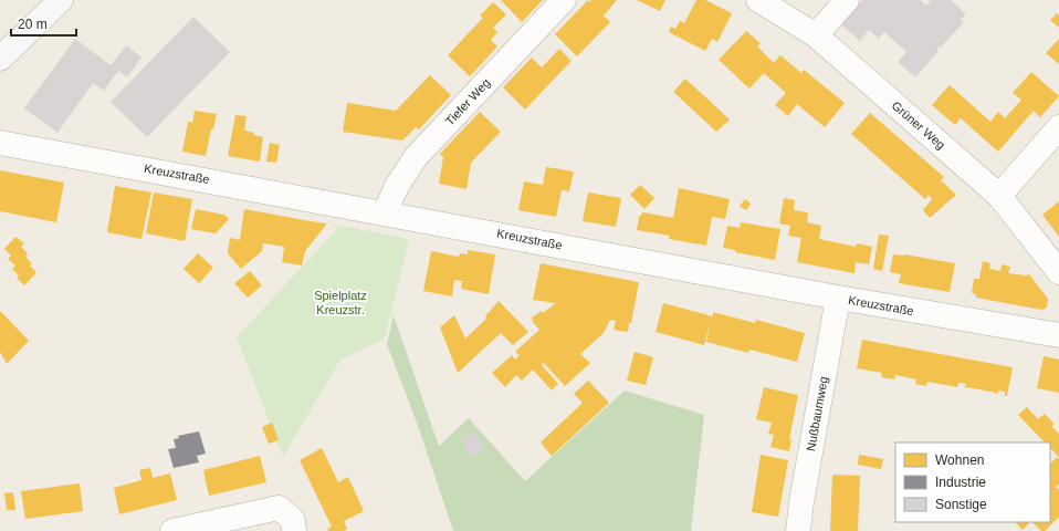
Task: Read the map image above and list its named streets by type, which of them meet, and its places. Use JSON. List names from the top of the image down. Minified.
{"streets":{"street":["Tiefer Weg","Grüner Weg","Kreuzstraße","Nußbaumweg"]},"crossings":[["Tiefer Weg","Kreuzstraße"],["Kreuzstraße","Nußbaumweg"]],"parks":["Spielplatz Kreuzstr."],"legend":["Wohnen","Industrie","Sonstige"],"scale_bar":"20 m"}
